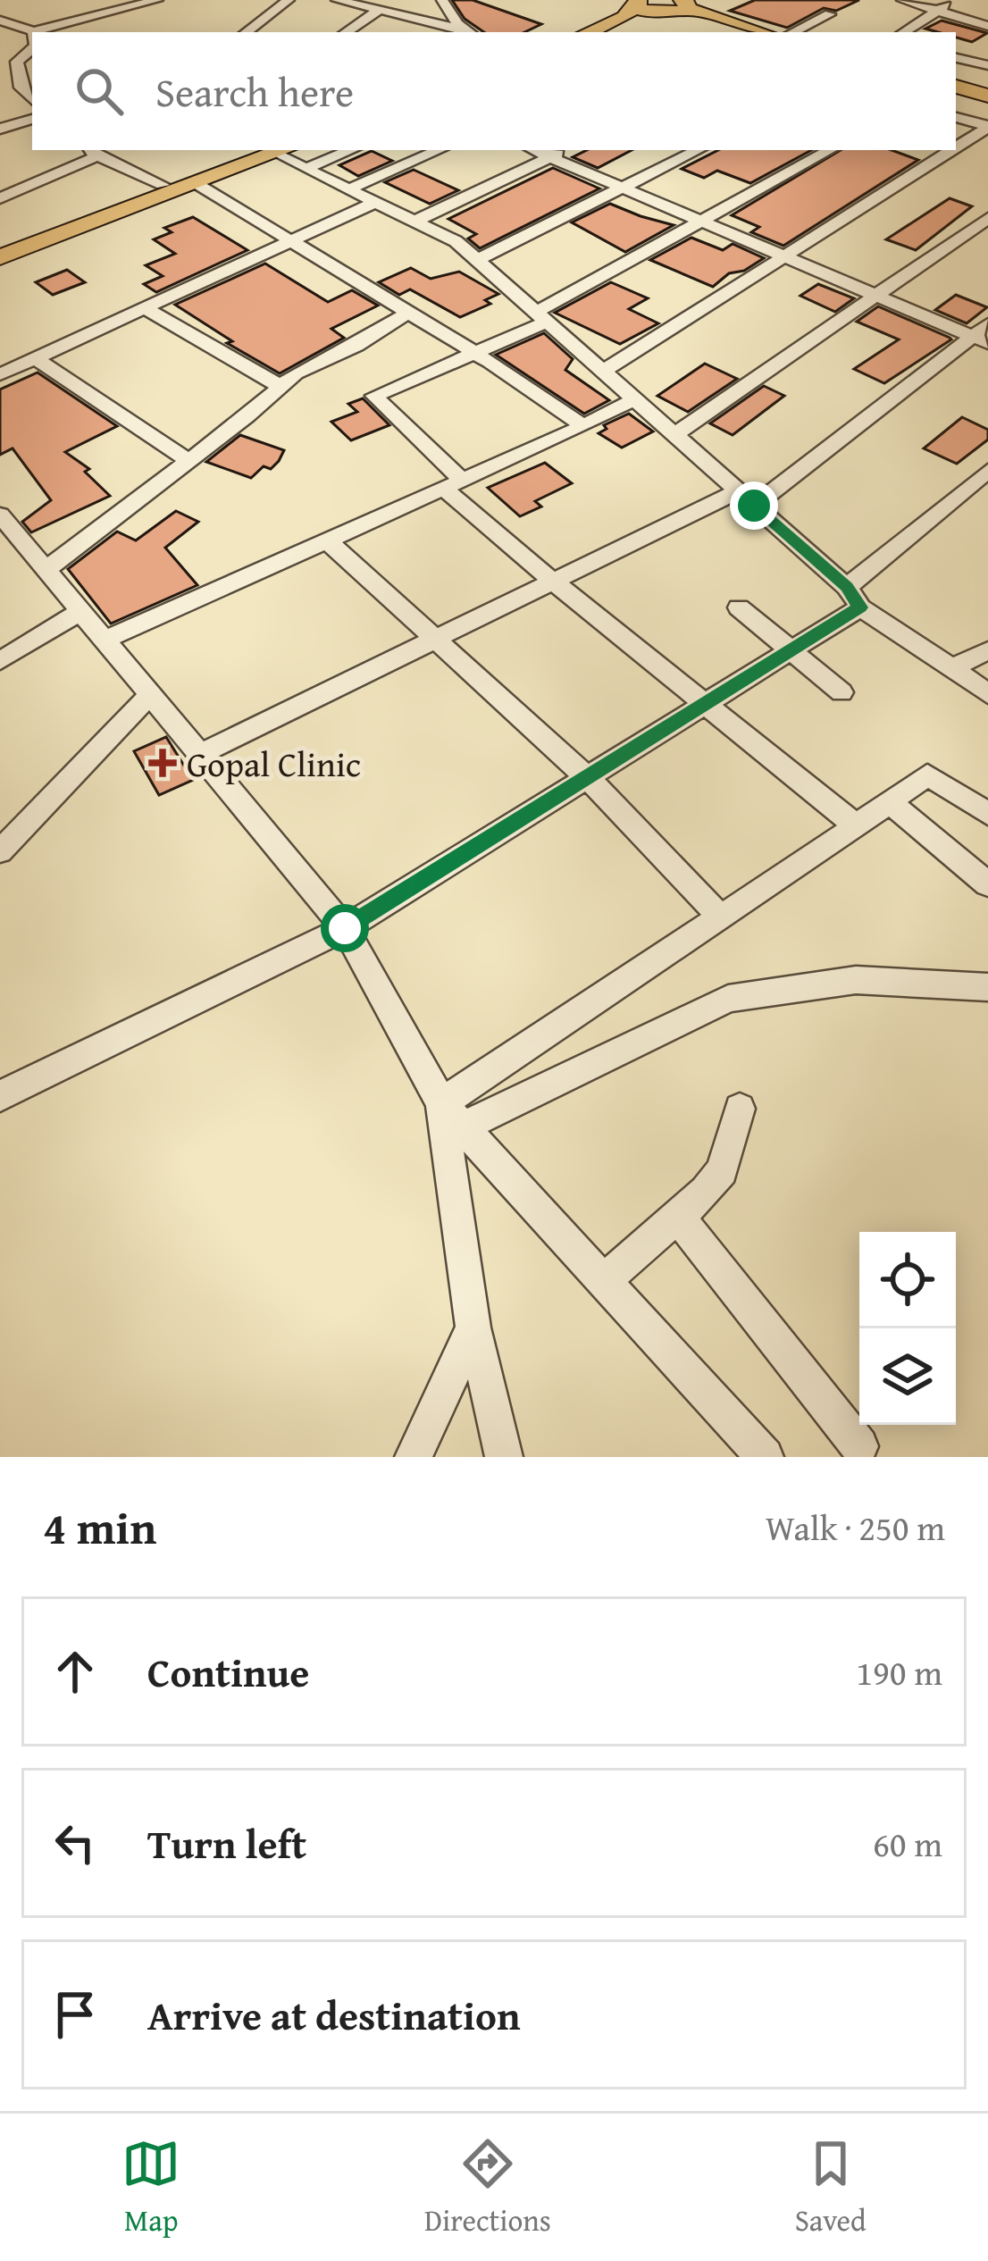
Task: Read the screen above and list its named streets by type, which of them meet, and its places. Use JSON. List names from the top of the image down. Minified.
{"places":{"health":["Gopal Clinic"]},"page":{"search":"Search here","heading":["4 min","Walk · 250 m"],"list":[["Continue","190 m"],["Turn left","60 m"],"Arrive at destination"],"nav":["Map","Directions","Saved"]}}
